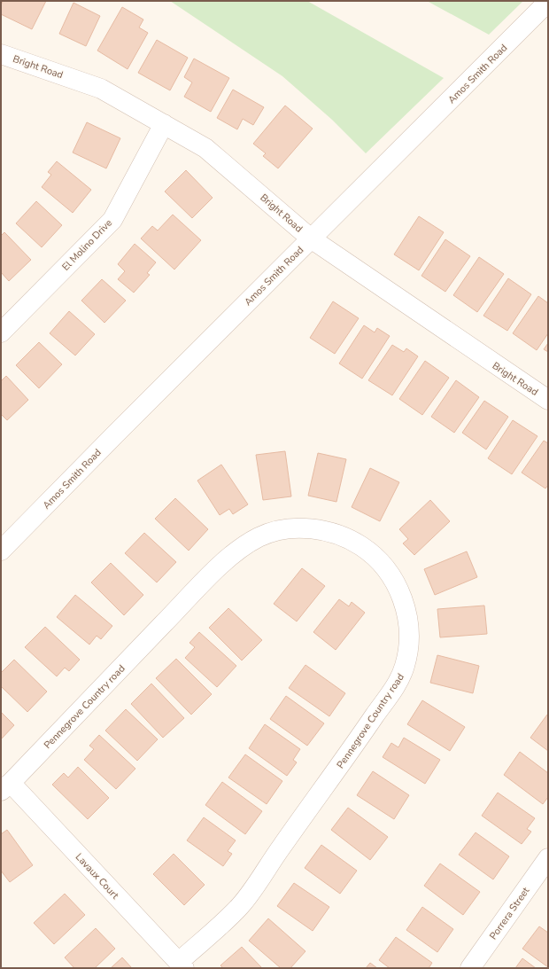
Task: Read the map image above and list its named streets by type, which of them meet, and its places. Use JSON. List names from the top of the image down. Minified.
{"streets":{"street":["Bright Road","Amos Smith Road","El Molino Drive","Pennegrove Country road","Lavaux Court","Porrera Street"]},"crossings":[["Bright Road","Amos Smith Road"],["Bright Road","El Molino Drive"],["Pennegrove Country road","Lavaux Court"]]}
